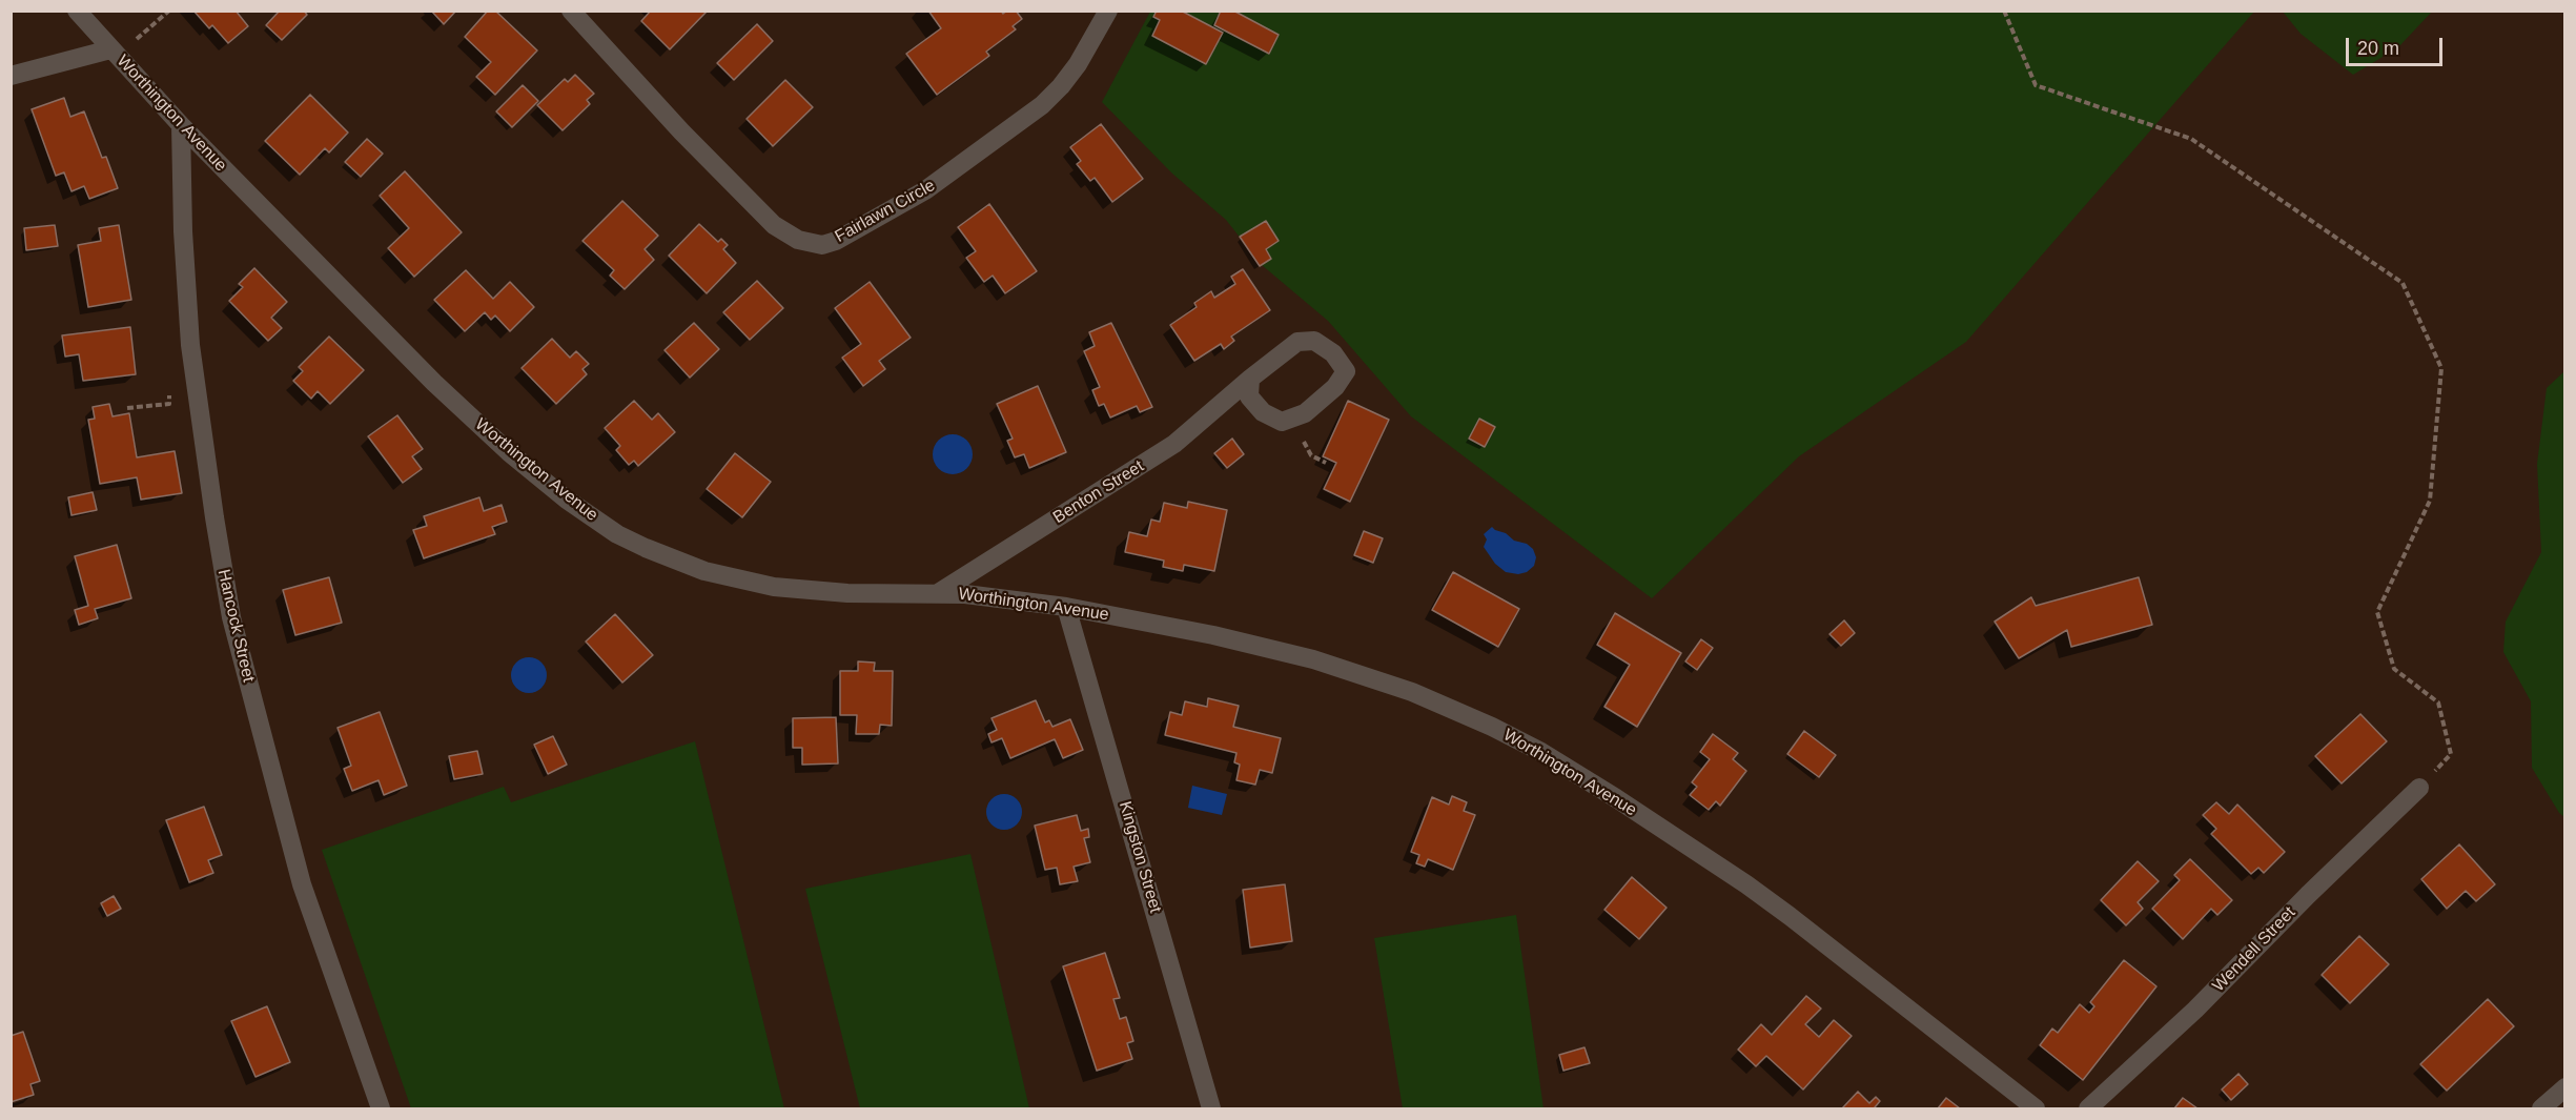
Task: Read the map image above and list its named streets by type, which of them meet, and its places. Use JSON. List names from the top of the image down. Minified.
{"streets":{"street":["Worthington Avenue","Fairlawn Circle","Benton Street","Hancock Street","Kingston Street","Wendell Street"]},"crossings":[["Worthington Avenue","Benton Street"],["Worthington Avenue","Hancock Street"],["Worthington Avenue","Kingston Street"]],"scale_bar":"20 m"}
